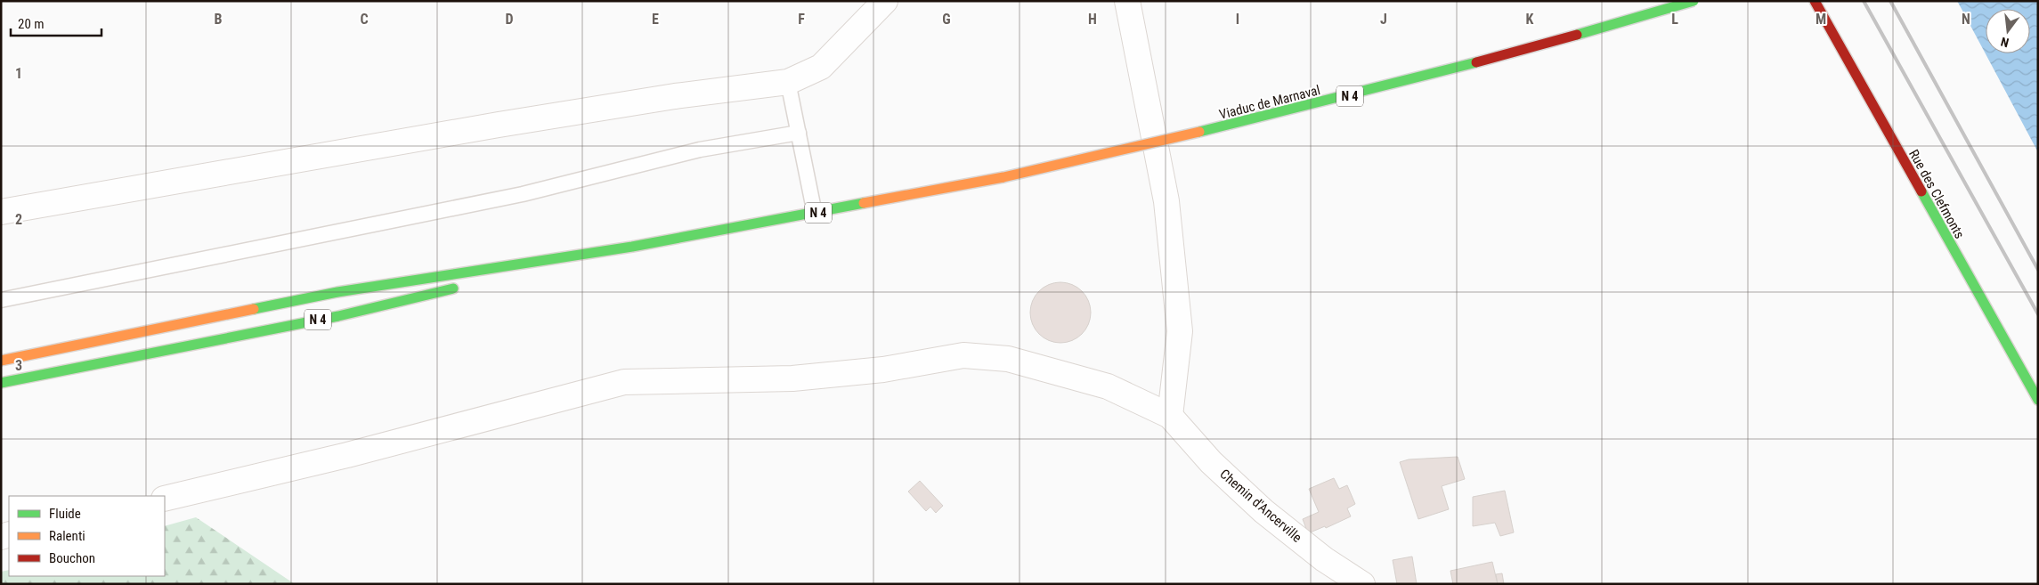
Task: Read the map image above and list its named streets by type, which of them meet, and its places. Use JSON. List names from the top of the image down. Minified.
{"streets":{"main road":["N 4","Viaduc de Marnaval","Rue des Clefmonts"],"street":["Chemin d'Ancerville"]},"crossings":[["N 4","Viaduc de Marnaval"]],"legend":["Fluide","Ralenti","Bouchon"],"scale_bar":"20 m","north":"bottom","grid":{"columns":["B","C","D","E","F","G","H","I","J","K","L","M","N"],"rows":["1","2","3"]}}
